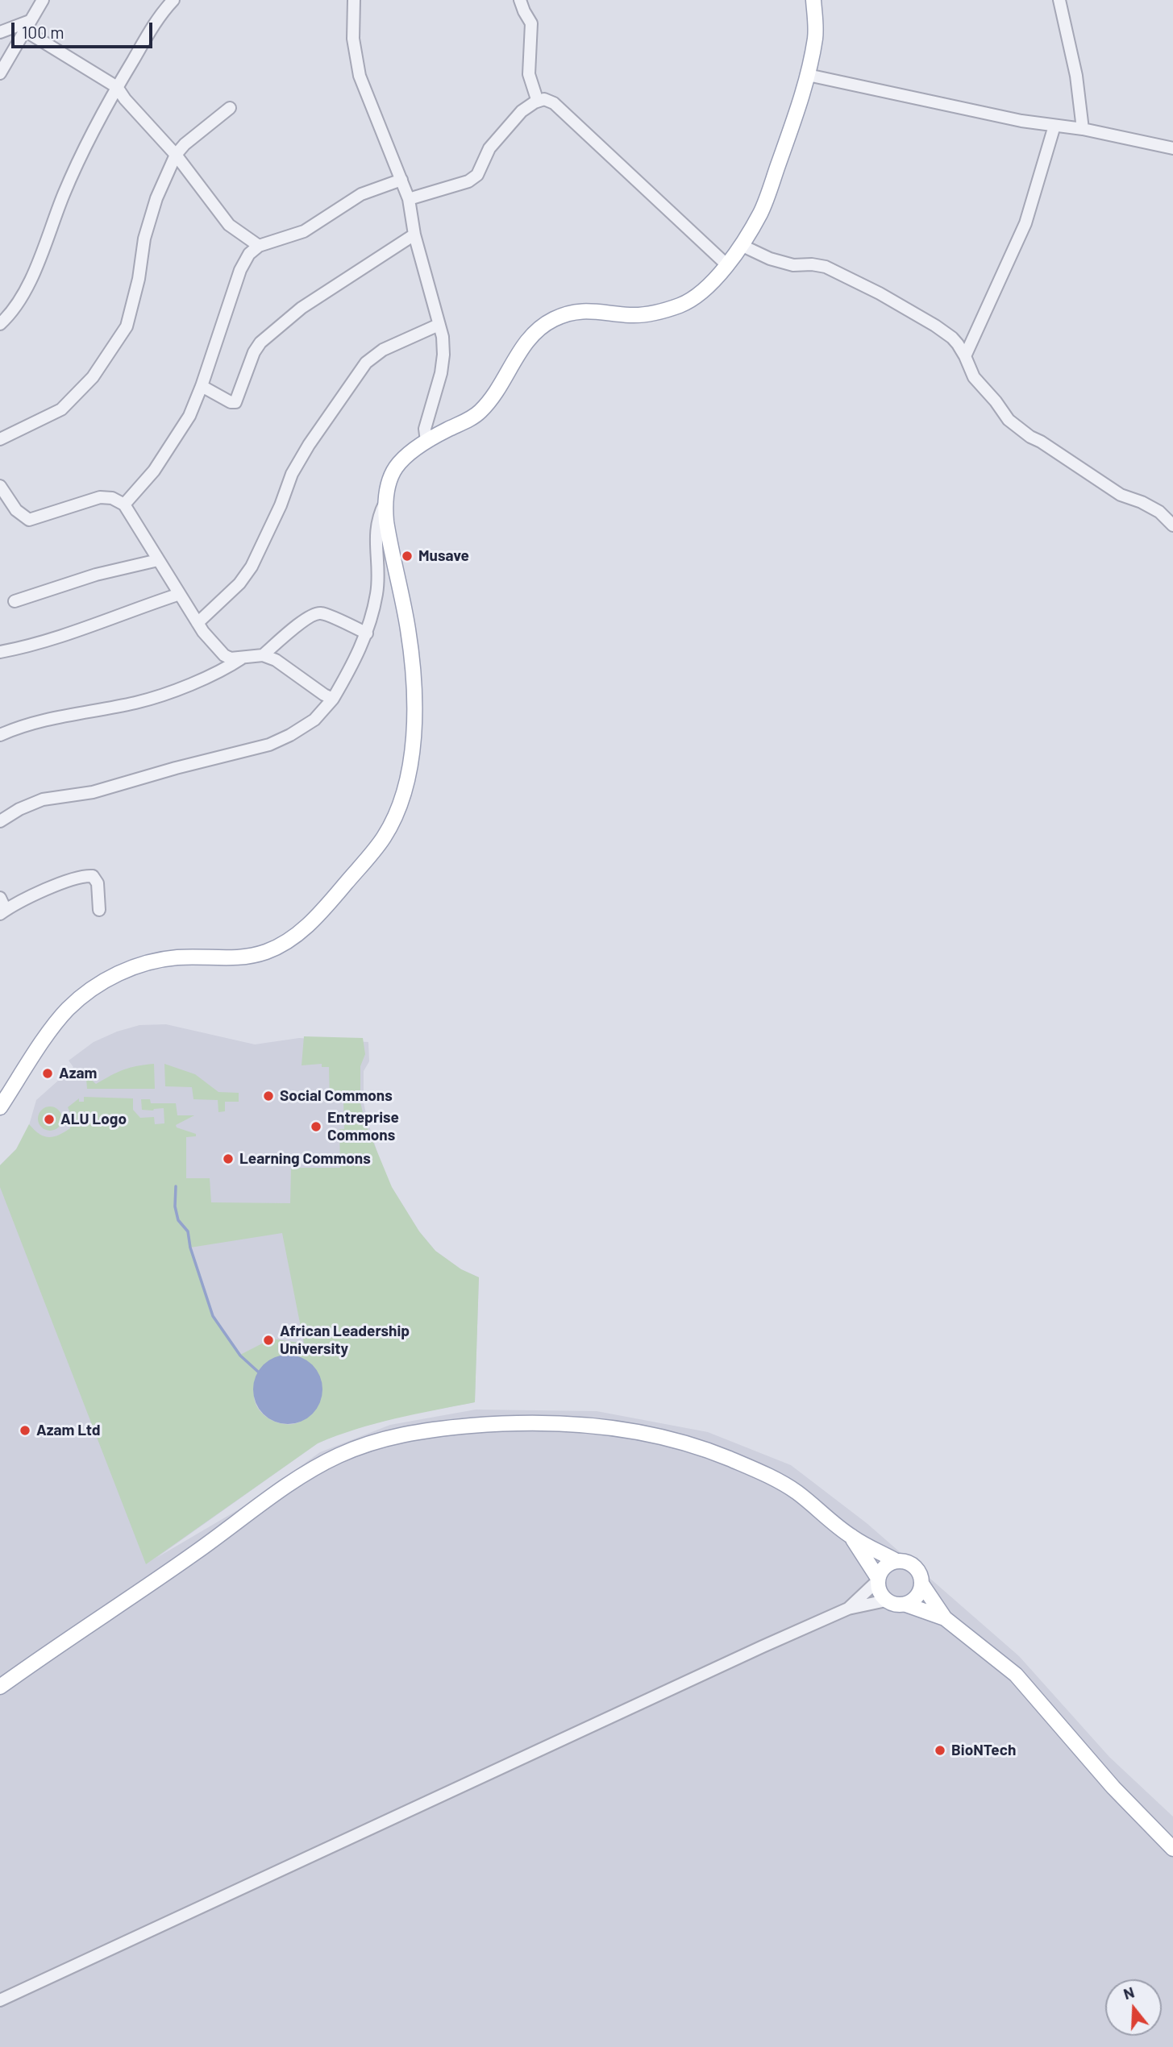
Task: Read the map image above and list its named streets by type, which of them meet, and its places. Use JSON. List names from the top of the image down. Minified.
{"places":["Musave","Azam","Social Commons","ALU Logo","Entreprise Commons","Learning Commons","African Leadership University","Azam Ltd","BioNTech"],"scale_bar":"100 m","north":"top"}
